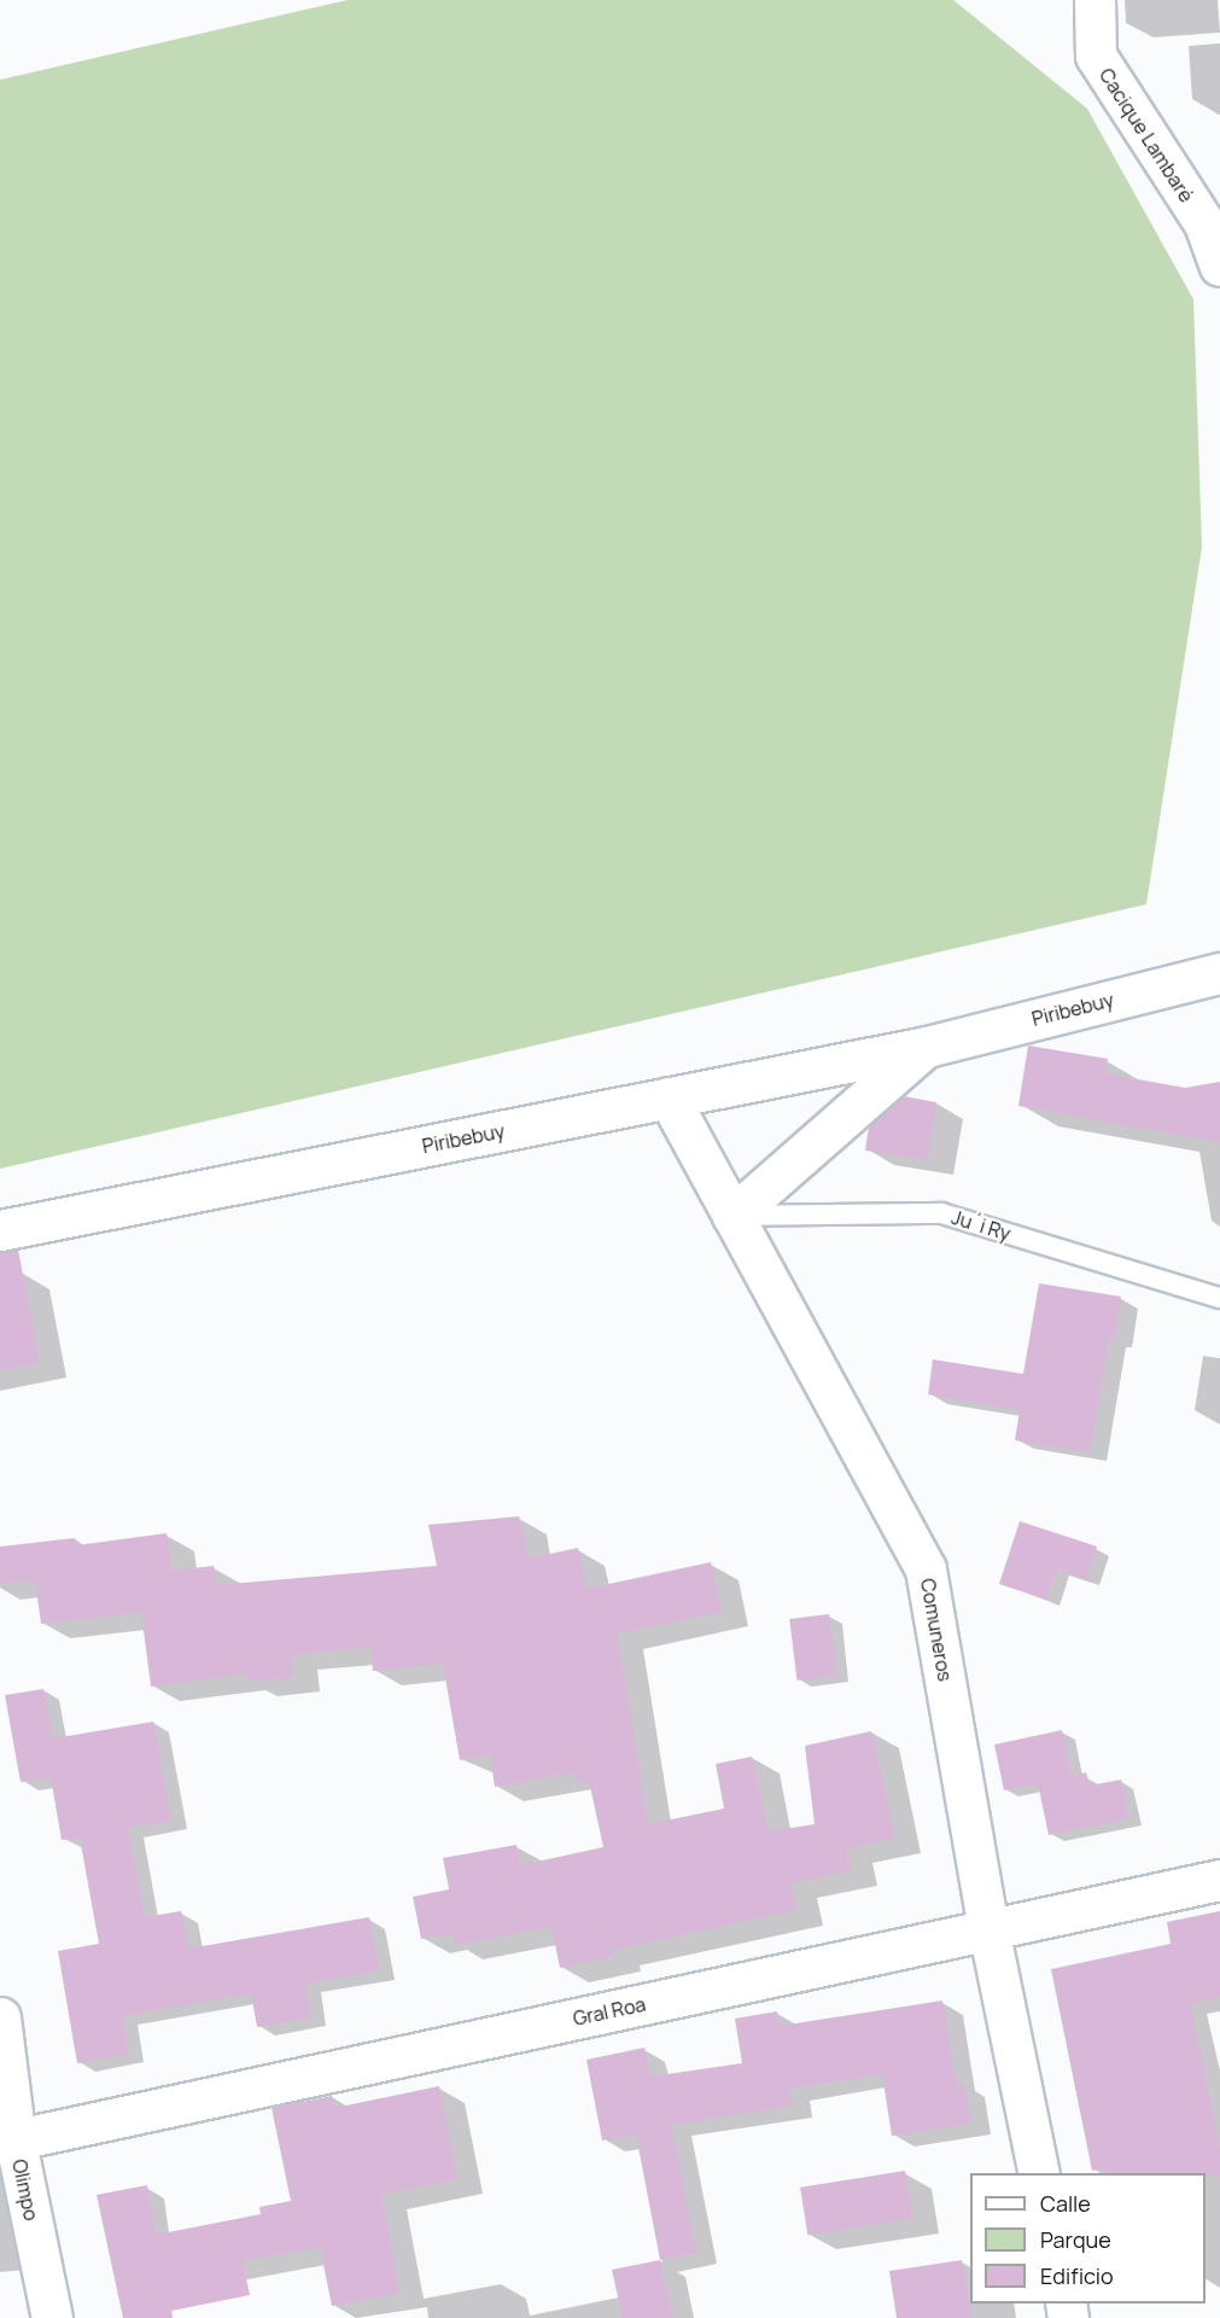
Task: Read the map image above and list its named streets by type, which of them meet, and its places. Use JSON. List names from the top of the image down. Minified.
{"streets":{"street":["Cacique Lambaré","Piribebuy","Comuneros","Gral Roa","Olimpo"],"lane":["Ju´i Ry"]},"crossings":[["Piribebuy","Ju´i Ry"],["Piribebuy","Comuneros"],["Ju´i Ry","Comuneros"],["Comuneros","Gral Roa"],["Gral Roa","Olimpo"]],"legend":["Calle","Parque","Edificio"]}
